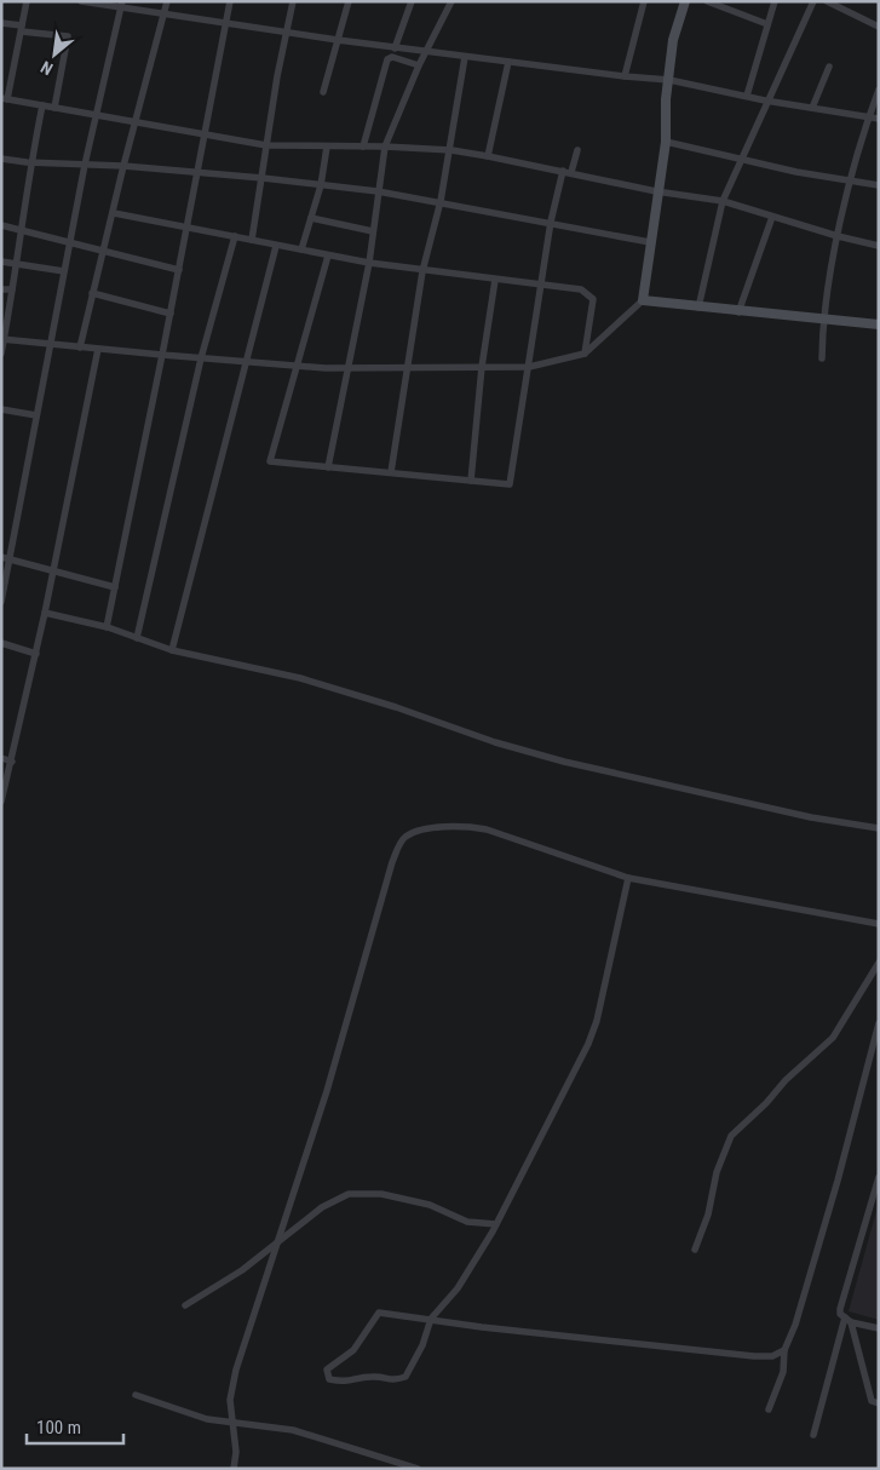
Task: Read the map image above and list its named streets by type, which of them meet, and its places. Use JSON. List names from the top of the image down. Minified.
{"scale_bar":"100 m","north":"bottom left"}
